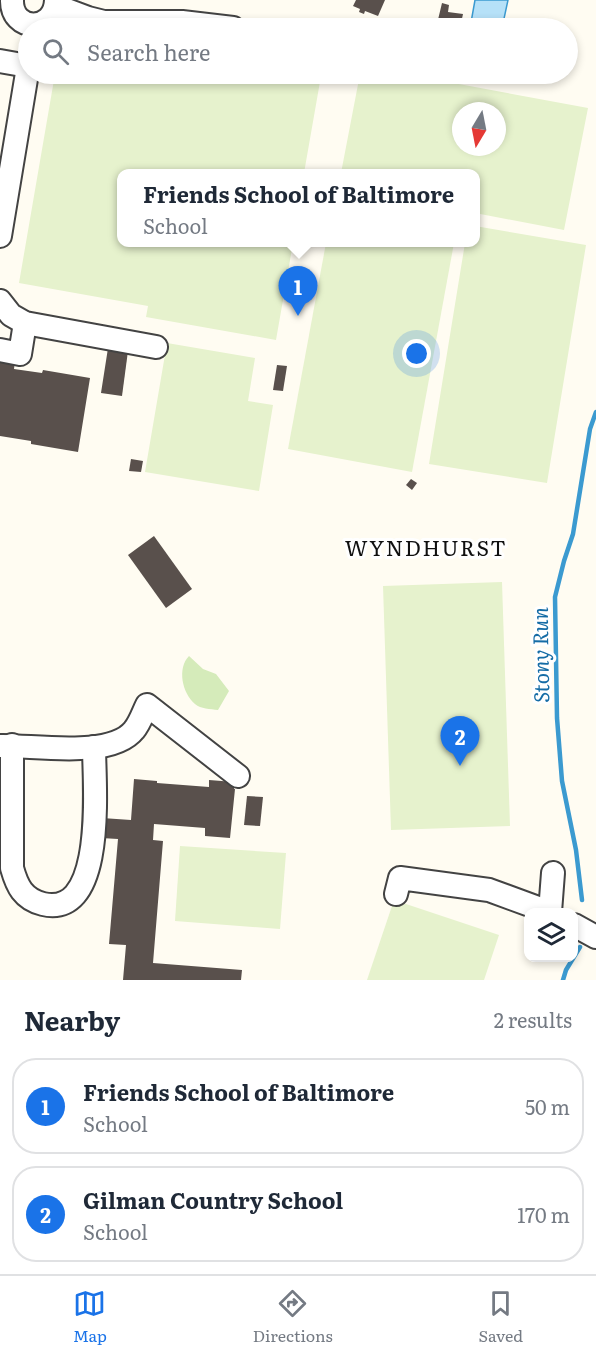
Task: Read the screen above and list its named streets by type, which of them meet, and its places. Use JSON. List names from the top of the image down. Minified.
{"districts":["WYNDHURST"],"water":["Stony Run"],"north":"bottom","page":{"search":"Search here","popup":["Friends School of Baltimore","School"],"pins":["1","2"],"heading":["Nearby","2 results"],"list":[{"mark":"1","name":"Friends School of Baltimore","note":"School","value":"50 m"},{"mark":"2","name":"Gilman Country School","note":"School","value":"170 m"}],"nav":["Map","Directions","Saved"]}}
